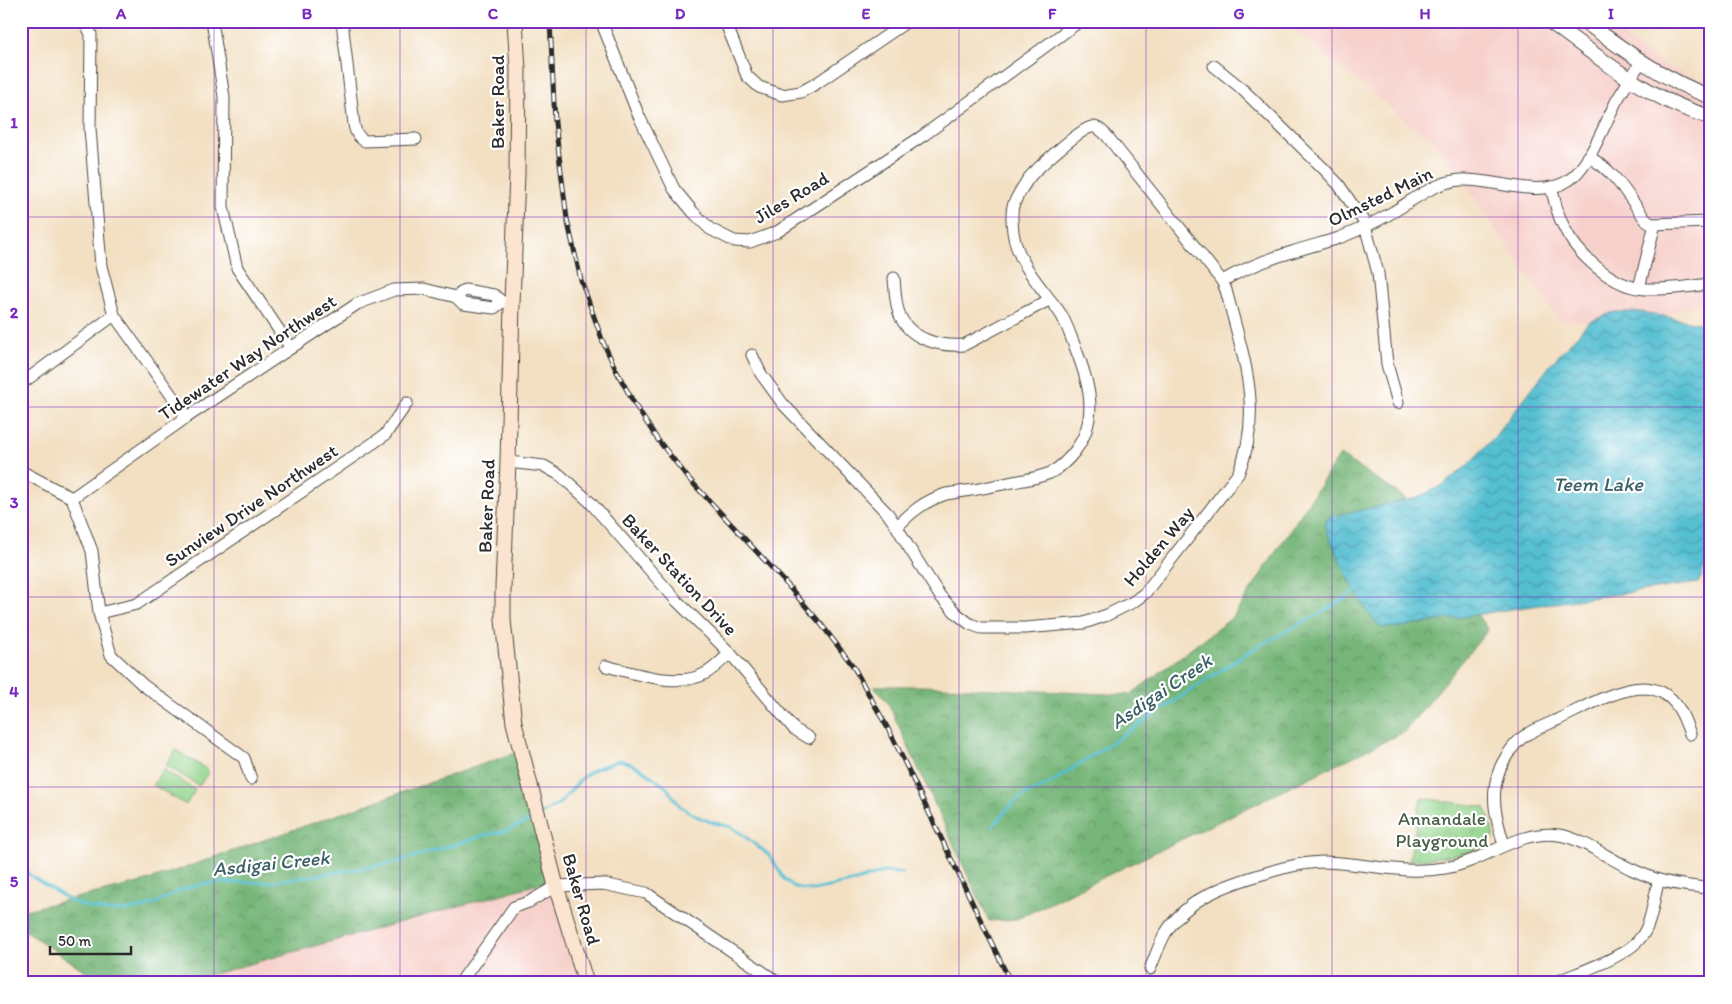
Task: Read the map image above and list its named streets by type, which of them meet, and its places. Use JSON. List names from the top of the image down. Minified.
{"streets":{"main road":["Baker Road"],"street":["Olmsted Main","Jiles Road","Tidewater Way Northwest","Sunview Drive Northwest","Holden Way","Baker Station Drive"]},"crossings":[["Baker Road","Tidewater Way Northwest"],["Baker Road","Baker Station Drive"],["Olmsted Main","Holden Way"]],"water":["Teem Lake","Asdigai Creek"],"parks":["Annandale Playground"],"scale_bar":"50 m","grid":{"columns":["A","B","C","D","E","F","G","H","I"],"rows":["1","2","3","4","5"]}}
